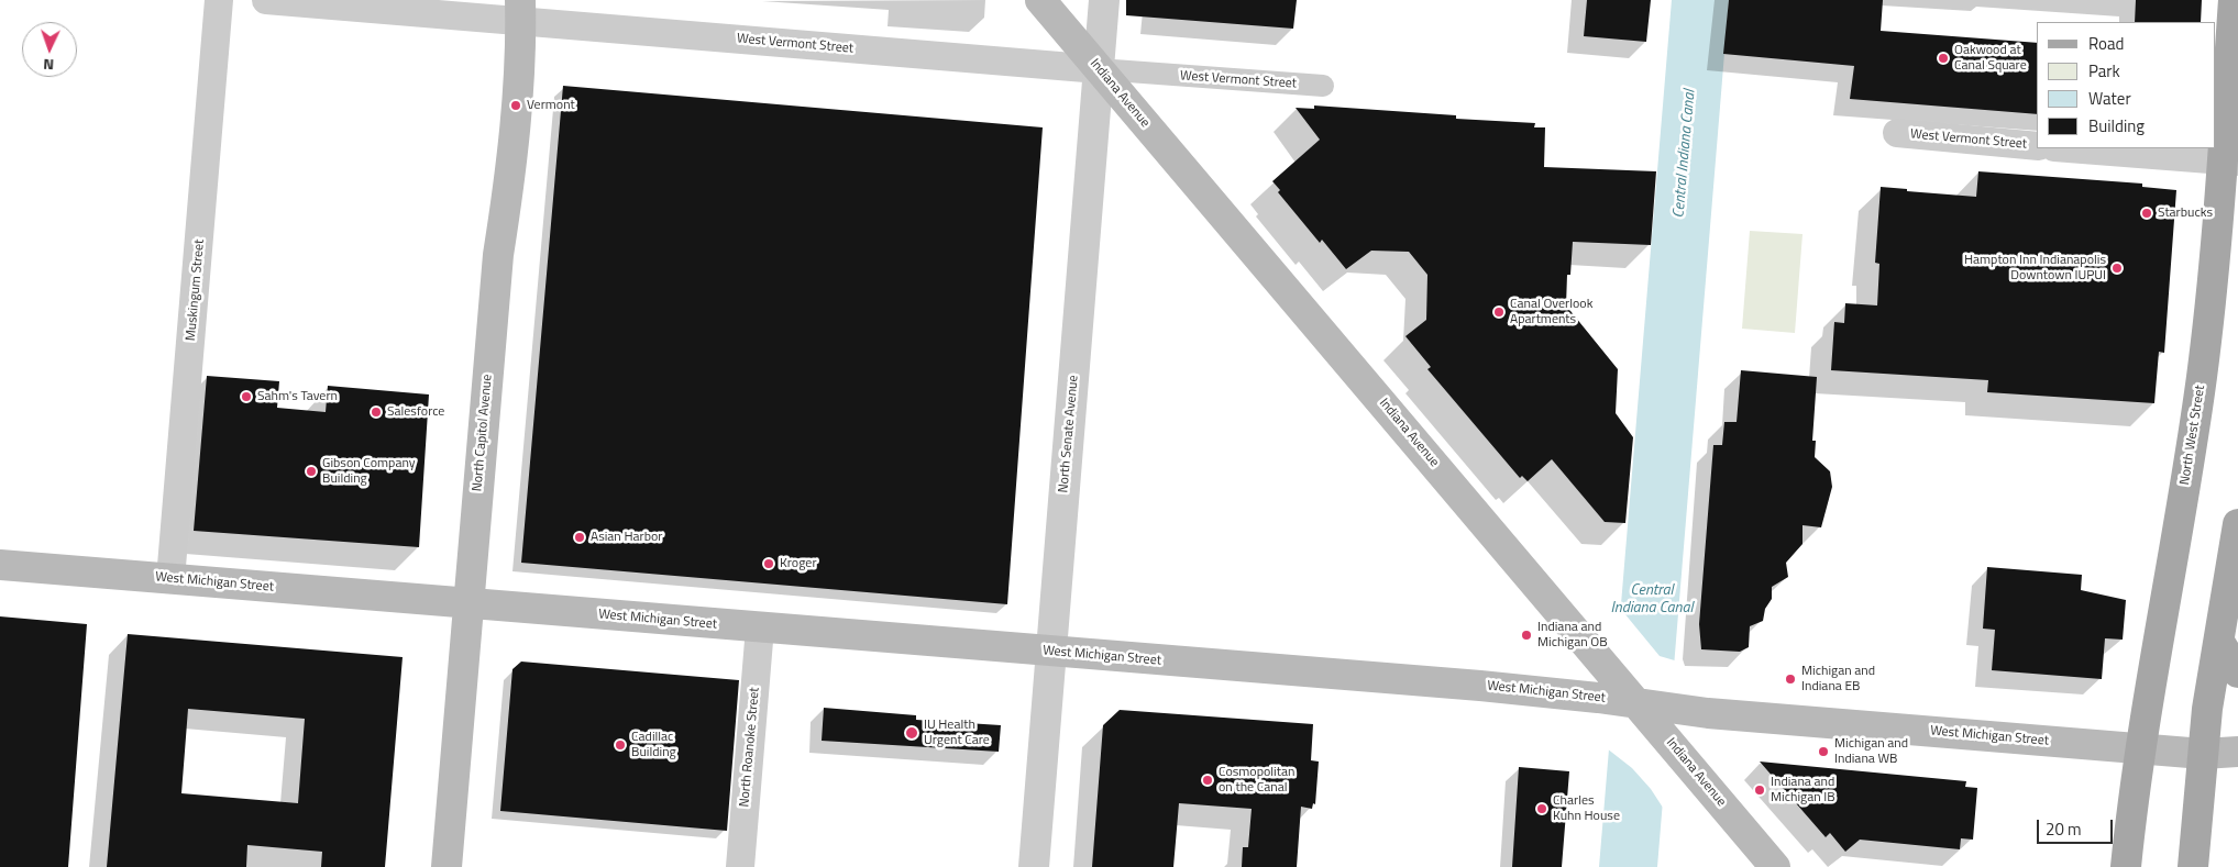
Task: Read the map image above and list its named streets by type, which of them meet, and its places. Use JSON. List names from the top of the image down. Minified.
{"streets":{"main road":["Indiana Avenue","North Capitol Avenue","North West Street","West Michigan Street"],"street":["West Vermont Street","Muskingum Street","North Senate Avenue","North Roanoke Street"]},"crossings":[["West Vermont Street","Indiana Avenue"],["West Vermont Street","North Capitol Avenue"],["West Vermont Street","North Senate Avenue"],["Indiana Avenue","North Senate Avenue"],["Indiana Avenue","West Michigan Street"],["Muskingum Street","West Michigan Street"],["North Capitol Avenue","West Michigan Street"],["North Senate Avenue","West Michigan Street"],["North West Street","West Michigan Street"],["West Michigan Street","North Roanoke Street"]],"water":["Central Indiana Canal"],"places":["Oakwood at Canal Square","Vermont","Starbucks","Hampton Inn Indianapolis Downtown IUPUI","Canal Overlook Apartments","Sahm's Tavern","Salesforce","Gibson Company Building","Asian Harbor","Kroger","Indiana and Michigan OB","Michigan and Indiana EB","IU Health Urgent Care","Cadillac Building","Michigan and Indiana WB","Cosmopolitan on the Canal","Indiana and Michigan IB","Charles Kuhn House"],"legend":["Road","Park","Water","Building"],"scale_bar":"20 m","north":"bottom"}
